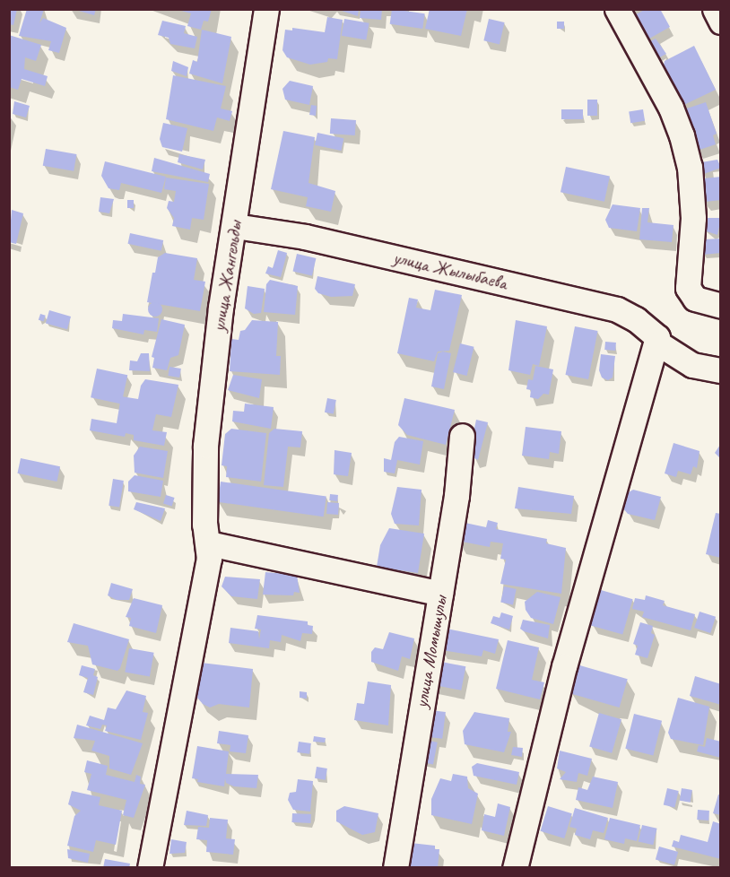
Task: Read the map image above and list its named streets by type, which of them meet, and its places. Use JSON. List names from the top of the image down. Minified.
{"streets":{"street":["улица Жылыбаева","улица Жангельды","улица Момышулы"]},"crossings":[["улица Жылыбаева","улица Жангельды"]]}
